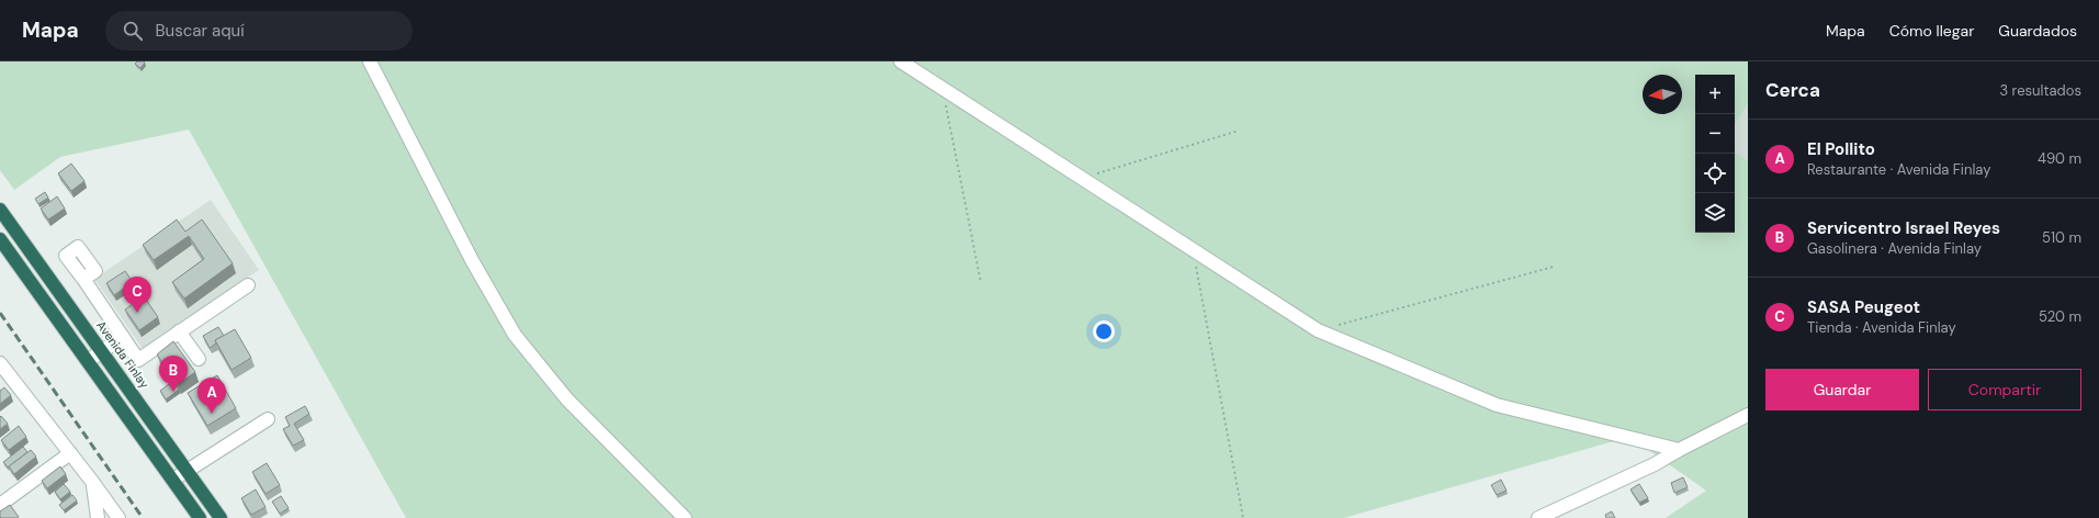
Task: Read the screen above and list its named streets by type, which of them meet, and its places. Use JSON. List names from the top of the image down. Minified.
{"streets":{"highway":["Avenida Finlay"]},"north":"left","page":{"header":"Mapa","search":"Buscar aquí","nav":["Mapa","Cómo llegar","Guardados"],"heading":["Cerca","3 resultados"],"map_buttons":["+","−"],"list":[{"mark":"A","name":"El Pollito","note":"Restaurante · Avenida Finlay","value":"490 m"},{"mark":"B","name":"Servicentro Israel Reyes","note":"Gasolinera · Avenida Finlay","value":"510 m"},{"mark":"C","name":"SASA Peugeot","note":"Tienda · Avenida Finlay","value":"520 m"}],"pins":["C","B","A"],"buttons":["Guardar","Compartir"]}}
